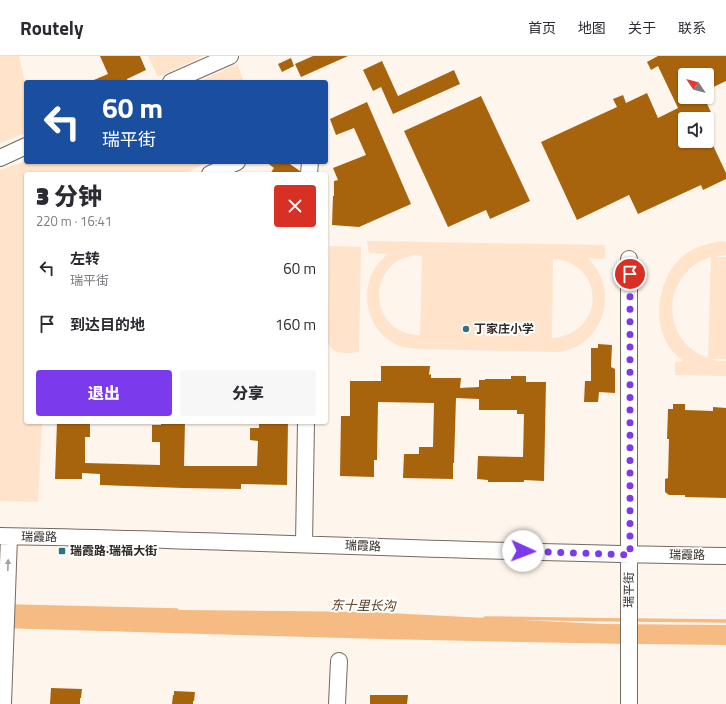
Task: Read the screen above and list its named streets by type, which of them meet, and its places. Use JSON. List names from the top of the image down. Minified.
{"streets":{"street":["瑞霞路","瑞平街"]},"crossings":[["瑞霞路","瑞平街"]],"water":["东十里长沟"],"places":{"other":["丁家庄小学"],"transit":["瑞霞路·瑞福大街"]},"north":"top left","page":{"header":"Routely","nav":["首页","地图","关于","联系"],"turn":["60 m","瑞平街"],"heading":["3 分钟","220 m · 16:41"],"list":[{"name":"左转","note":"瑞平街","value":"60 m"},{"name":"到达目的地","value":"160 m"}],"buttons":["退出","分享"]}}
